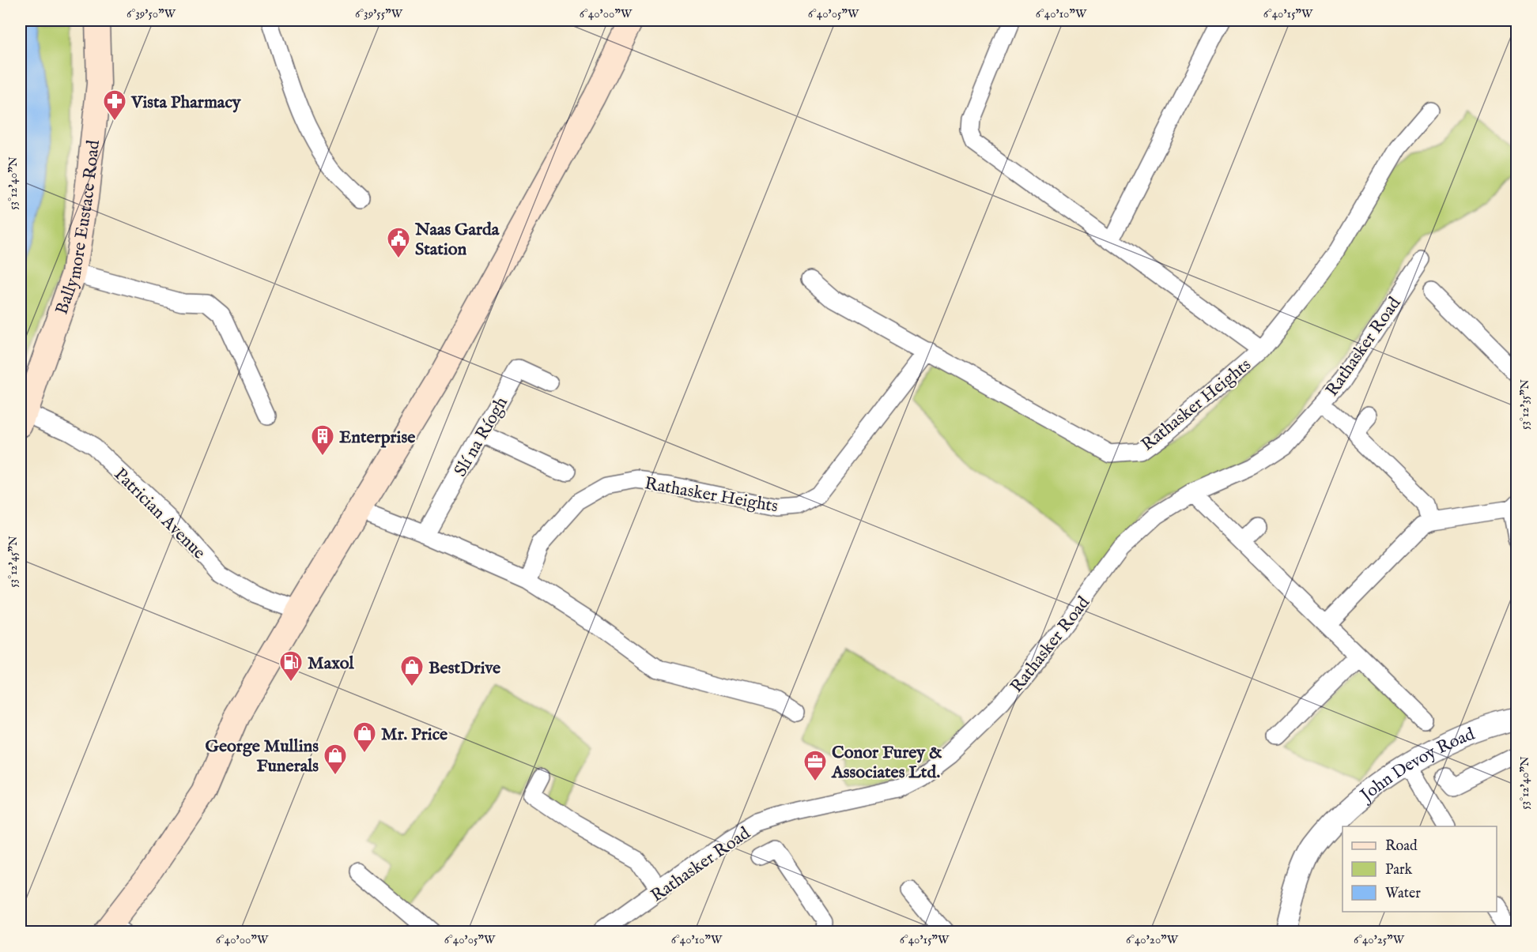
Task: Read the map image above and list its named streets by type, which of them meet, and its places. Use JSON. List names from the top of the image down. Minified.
{"streets":{"main road":["Ballymore Eustace Road"],"street":["Rathasker Road","Rathasker Heights","Slí na Ríogh","Patrician Avenue","John Devoy Road"]},"crossings":[["Ballymore Eustace Road","Patrician Avenue"]],"places":{"pharmacy":["Vista Pharmacy"],"public building":["Naas Garda Station"],"building":["Enterprise"],"fuel station":["Maxol"],"shop":["BestDrive","Mr. Price","George Mullins Funerals"],"office":["Conor Furey & Associates Ltd."]},"legend":["Road","Park","Water"],"coordinates":["6°39'50\"W","6°39'55\"W","6°40'00\"W","6°40'05\"W","6°40'10\"W","6°40'15\"W","53°12'40\"N","53°12'35\"N","53°12'45\"N","6°40'20\"W","6°40'25\"W"]}
